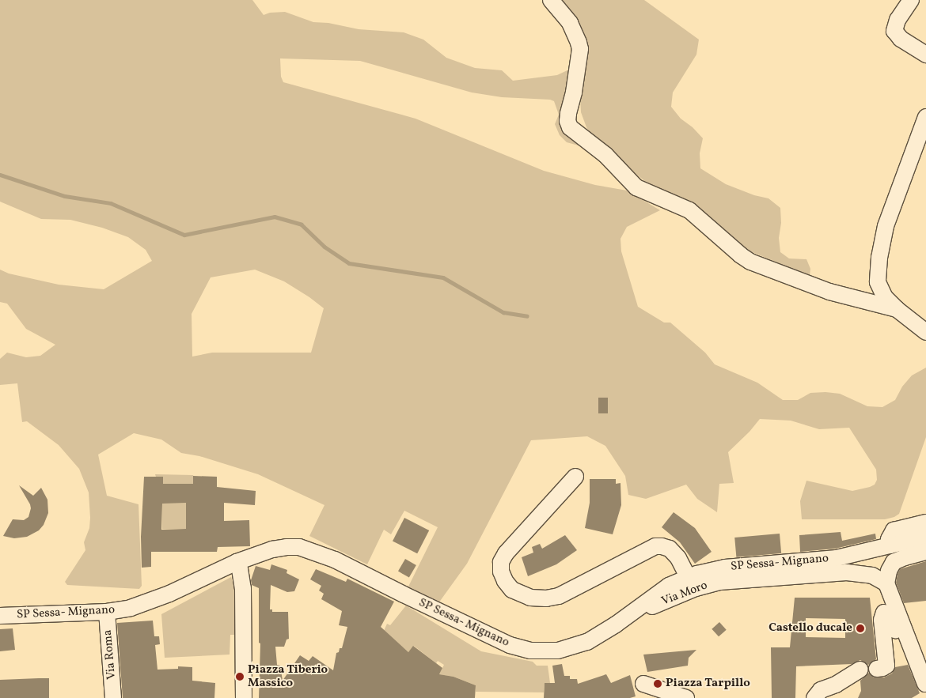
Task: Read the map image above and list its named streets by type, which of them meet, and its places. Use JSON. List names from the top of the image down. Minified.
{"streets":{"street":["SP Sessa- Mignano","Via Moro","Via Roma"]},"crossings":[["SP Sessa- Mignano","Via Moro"],["SP Sessa- Mignano","Via Roma"]],"places":["Castello ducale","Piazza Tiberio Massico","Piazza Tarpillo"]}
